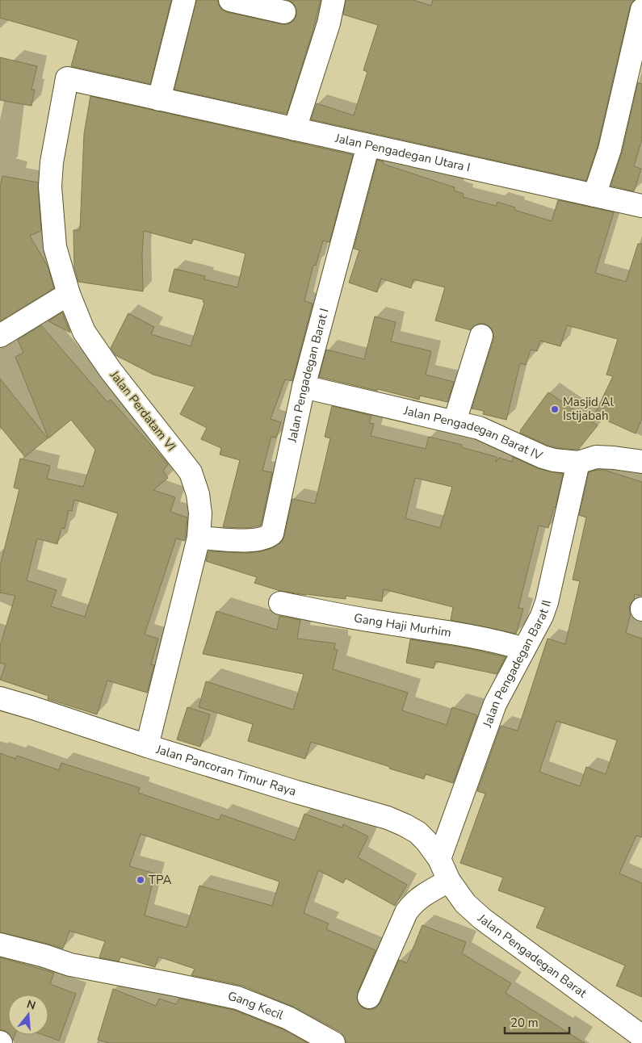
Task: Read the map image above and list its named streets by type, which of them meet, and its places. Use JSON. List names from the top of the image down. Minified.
{"streets":{"street":["Jalan Pengadegan Utara I","Jalan Pengadegan Barat I","Jalan Perdatam VI","Jalan Pengadegan Barat IV","Gang Haji Murhim","Jalan Pengadegan Barat II","Jalan Pancoran Timur Raya","Jalan Pengadegan Barat","Gang Kecil"]},"crossings":[["Jalan Pengadegan Utara I","Jalan Pengadegan Barat I"],["Jalan Pengadegan Barat I","Jalan Perdatam VI"],["Jalan Pengadegan Barat I","Jalan Pengadegan Barat IV"],["Jalan Perdatam VI","Jalan Pancoran Timur Raya"],["Jalan Pengadegan Barat IV","Jalan Pengadegan Barat II"],["Gang Haji Murhim","Jalan Pengadegan Barat II"],["Jalan Pengadegan Barat II","Jalan Pancoran Timur Raya"],["Jalan Pengadegan Barat II","Jalan Pengadegan Barat"],["Jalan Pancoran Timur Raya","Jalan Pengadegan Barat"]],"places":["Masjid Al Istijabah","TPA"],"scale_bar":"20 m","north":"top"}
